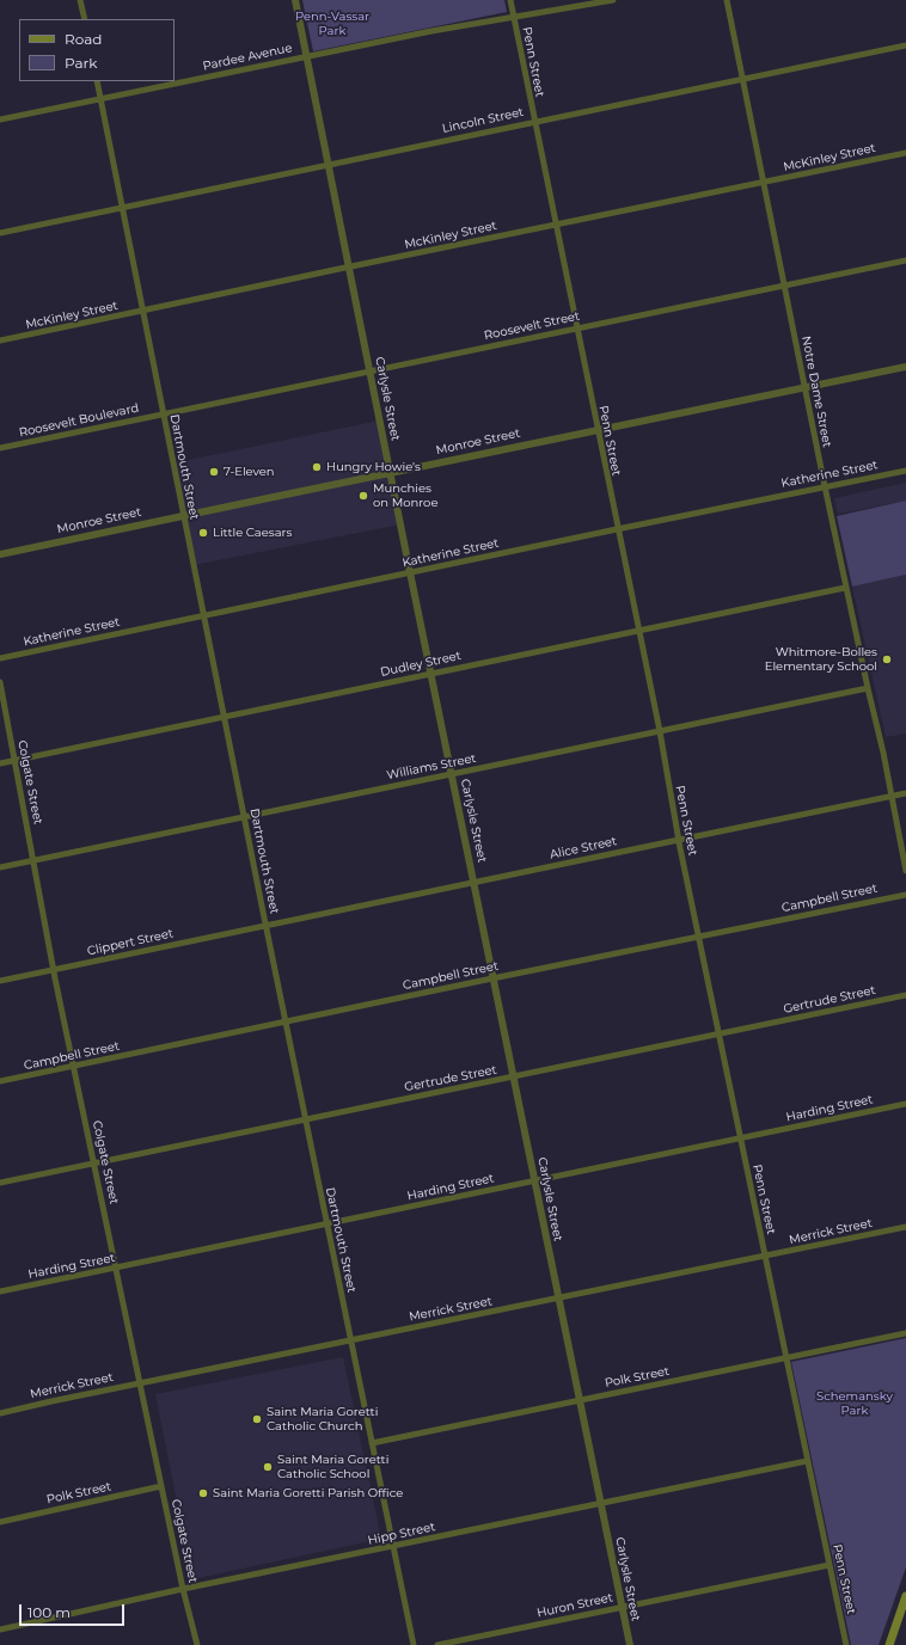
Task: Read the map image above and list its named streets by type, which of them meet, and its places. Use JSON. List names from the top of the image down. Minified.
{"streets":{"street":["Pardee Avenue","Penn Street","Lincoln Street","McKinley Street","Roosevelt Street","Notre Dame Street","Carlysle Street","Roosevelt Boulevard","Monroe Street","Dartmouth Street","Katherine Street","Dudley Street","Williams Street","Colgate Street","Alice Street","Campbell Street","Clippert Street","Gertrude Street","Harding Street","Merrick Street","Polk Street","Hipp Street","Huron Street"]},"crossings":[["Pardee Avenue","Penn Street"],["Pardee Avenue","Carlysle Street"],["Pardee Avenue","Dartmouth Street"],["Penn Street","Lincoln Street"],["Penn Street","McKinley Street"],["Penn Street","Roosevelt Street"],["Penn Street","Monroe Street"],["Penn Street","Katherine Street"],["Penn Street","Dudley Street"],["Penn Street","Williams Street"],["Penn Street","Alice Street"],["Penn Street","Campbell Street"],["Penn Street","Gertrude Street"],["Penn Street","Harding Street"],["Penn Street","Merrick Street"],["Penn Street","Polk Street"],["Penn Street","Hipp Street"],["Penn Street","Huron Street"],["Lincoln Street","Notre Dame Street"],["Lincoln Street","Carlysle Street"],["Lincoln Street","Dartmouth Street"],["McKinley Street","Notre Dame Street"],["McKinley Street","Carlysle Street"],["McKinley Street","Dartmouth Street"],["Roosevelt Street","Notre Dame Street"],["Roosevelt Street","Carlysle Street"],["Roosevelt Street","Roosevelt Boulevard"],["Roosevelt Street","Dartmouth Street"],["Notre Dame Street","Monroe Street"],["Notre Dame Street","Katherine Street"],["Notre Dame Street","Dudley Street"],["Notre Dame Street","Williams Street"],["Notre Dame Street","Alice Street"],["Carlysle Street","Monroe Street"],["Carlysle Street","Katherine Street"],["Carlysle Street","Dudley Street"],["Carlysle Street","Williams Street"],["Carlysle Street","Alice Street"],["Carlysle Street","Campbell Street"],["Carlysle Street","Gertrude Street"],["Carlysle Street","Harding Street"],["Carlysle Street","Merrick Street"],["Carlysle Street","Polk Street"],["Carlysle Street","Hipp Street"],["Carlysle Street","Huron Street"],["Roosevelt Boulevard","Dartmouth Street"],["Monroe Street","Dartmouth Street"],["Dartmouth Street","Katherine Street"],["Dartmouth Street","Dudley Street"],["Dartmouth Street","Williams Street"],["Dartmouth Street","Alice Street"],["Dartmouth Street","Campbell Street"],["Dartmouth Street","Clippert Street"],["Dartmouth Street","Gertrude Street"],["Dartmouth Street","Harding Street"],["Dartmouth Street","Merrick Street"],["Dartmouth Street","Polk Street"],["Dartmouth Street","Hipp Street"],["Dudley Street","Colgate Street"],["Williams Street","Colgate Street"],["Colgate Street","Campbell Street"],["Colgate Street","Clippert Street"],["Colgate Street","Gertrude Street"],["Colgate Street","Harding Street"],["Colgate Street","Merrick Street"],["Colgate Street","Polk Street"],["Colgate Street","Hipp Street"],["Alice Street","Clippert Street"]],"parks":["Penn-Vassar Park","Schemansky Park"],"places":["Hungry Howie's","7-Eleven","Munchies on Monroe","Little Caesars","Whitmore-Bolles Elementary School","Saint Maria Goretti Catholic Church","Saint Maria Goretti Catholic School","Saint Maria Goretti Parish Office"],"legend":["Road","Park"],"scale_bar":"100 m"}
